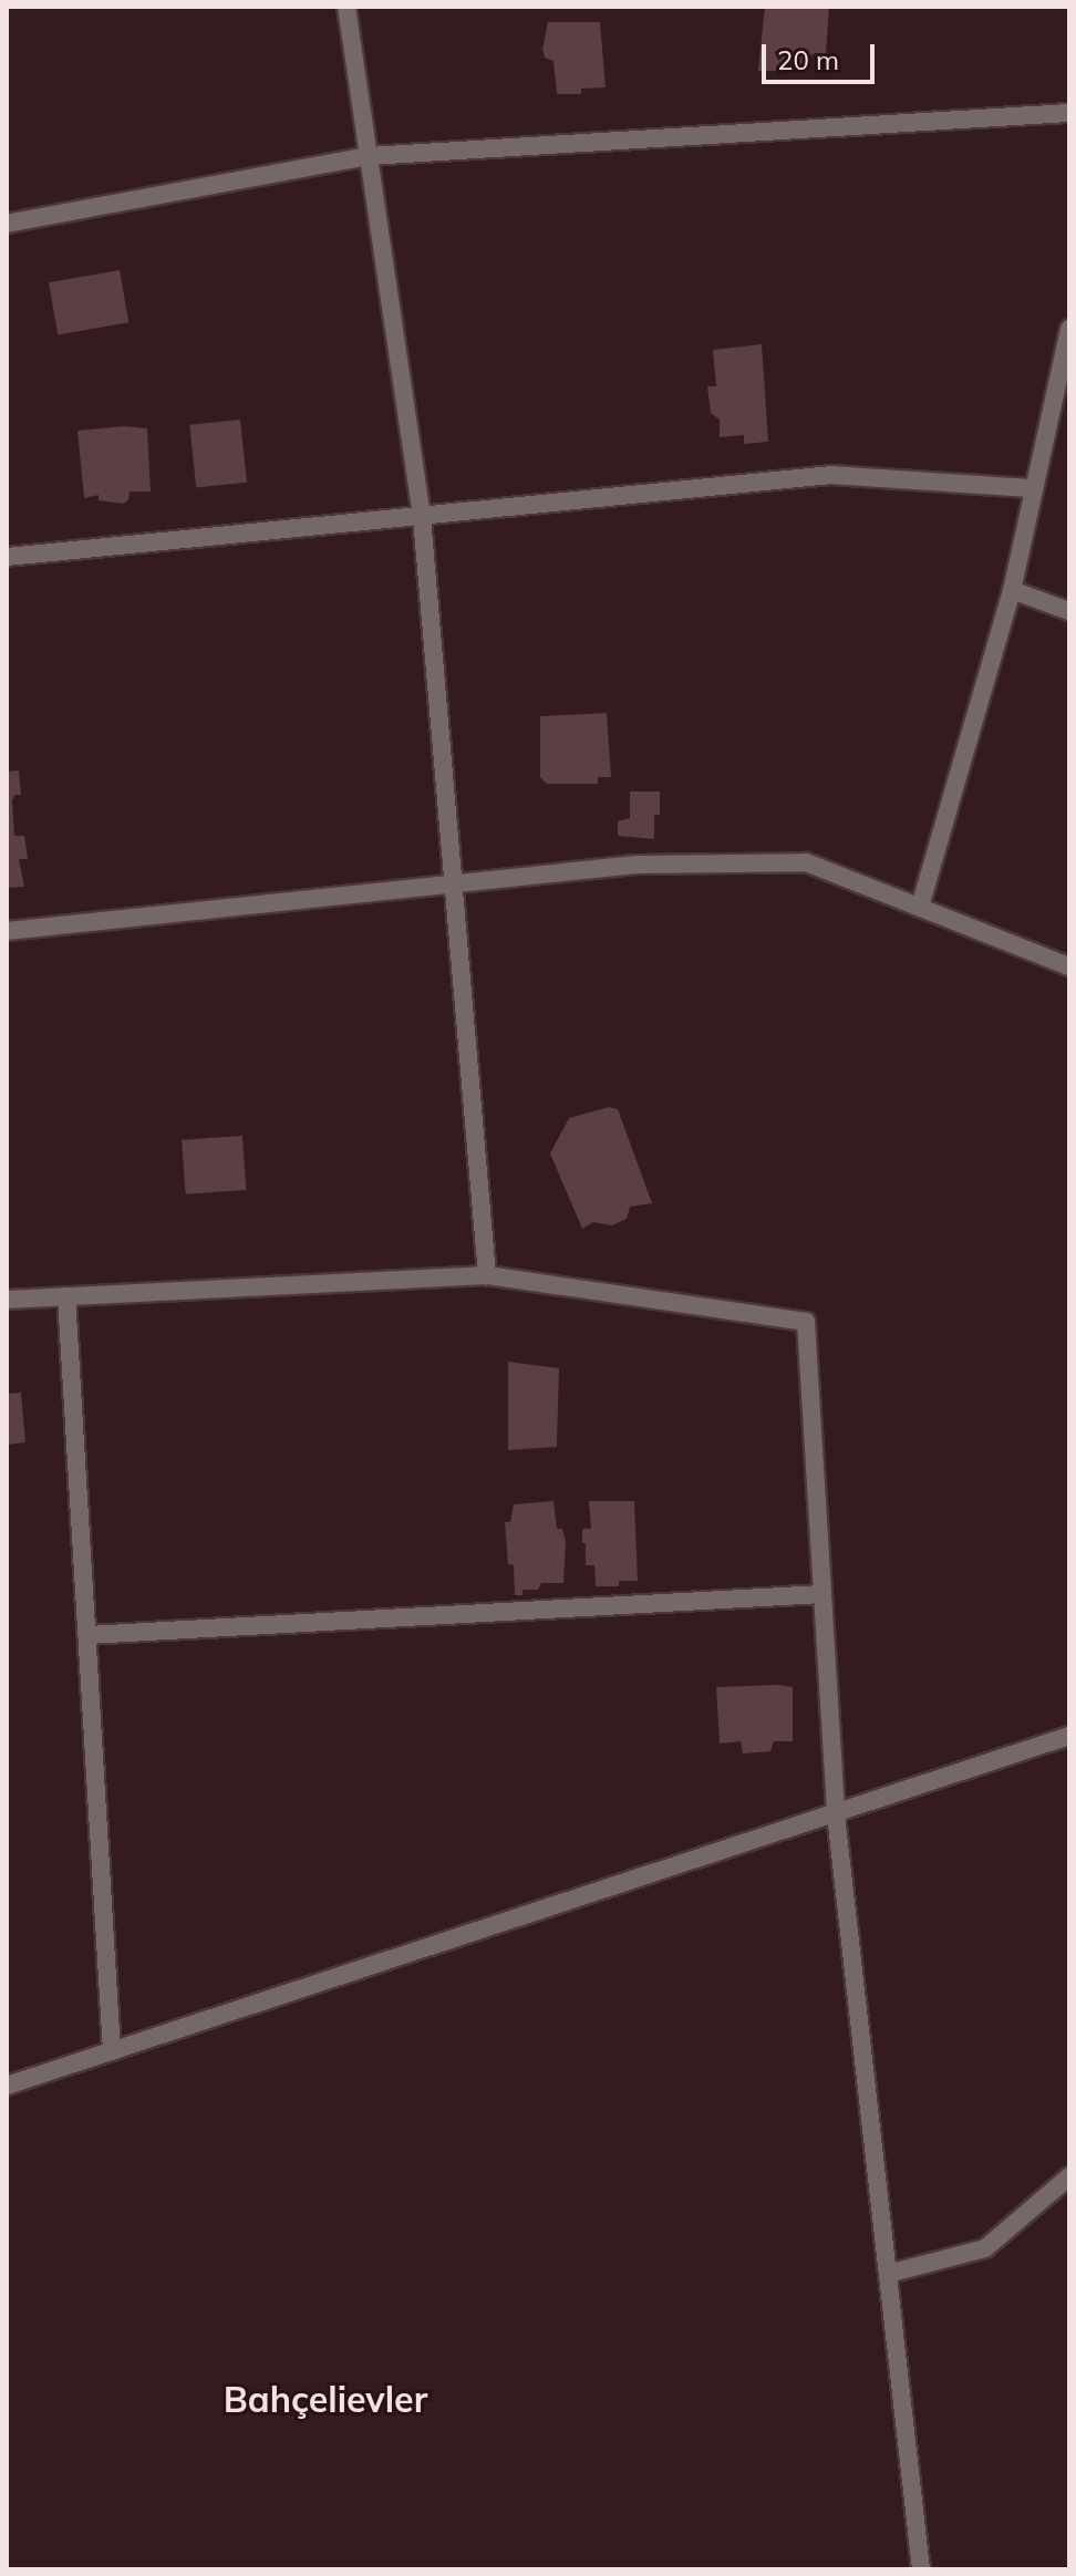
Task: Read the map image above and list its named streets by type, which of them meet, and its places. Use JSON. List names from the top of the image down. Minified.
{"districts":["Bahçelievler"],"scale_bar":"20 m"}
